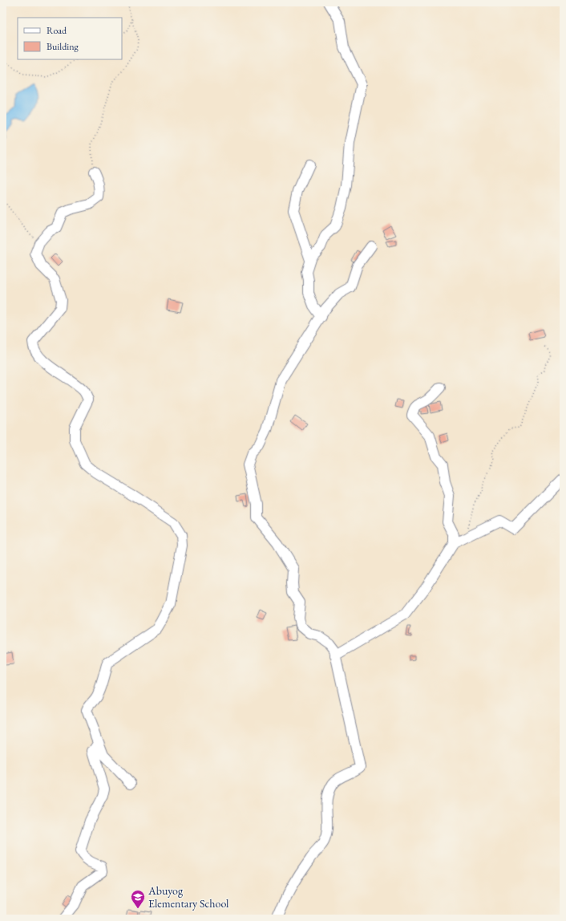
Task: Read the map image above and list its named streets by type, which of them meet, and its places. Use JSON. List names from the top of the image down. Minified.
{"places":{"school or university":["Abuyog Elementary School"]},"legend":["Road","Building"]}
